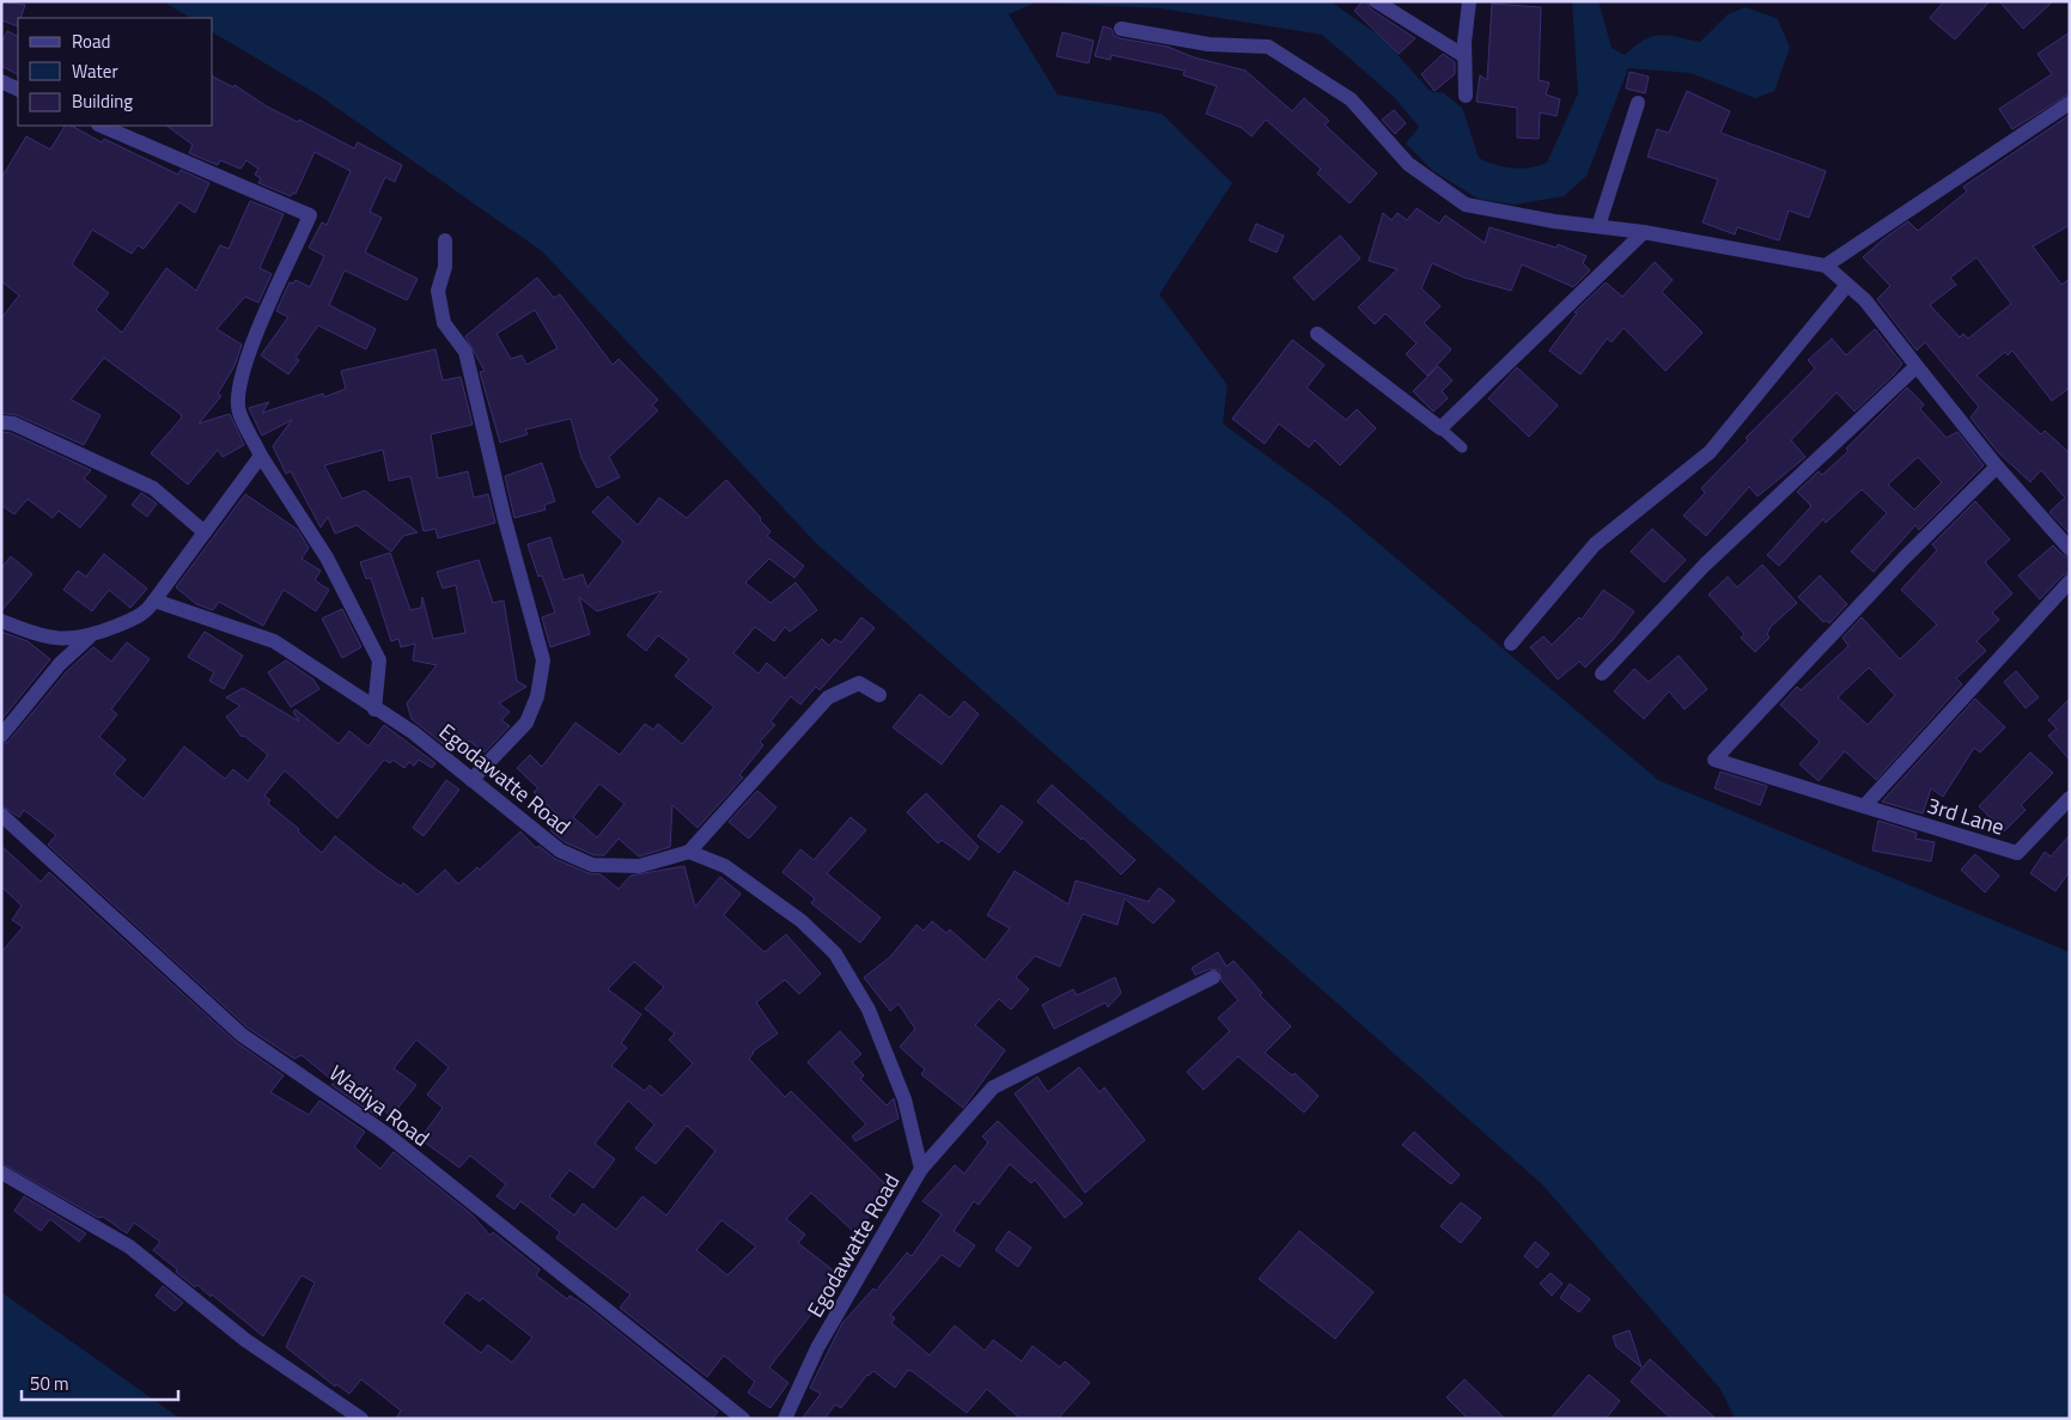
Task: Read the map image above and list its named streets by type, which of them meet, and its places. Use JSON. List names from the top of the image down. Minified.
{"streets":{"street":["Egodawatte Road","3rd Lane","Wadiya Road"]},"legend":["Road","Water","Building"],"scale_bar":"50 m"}
